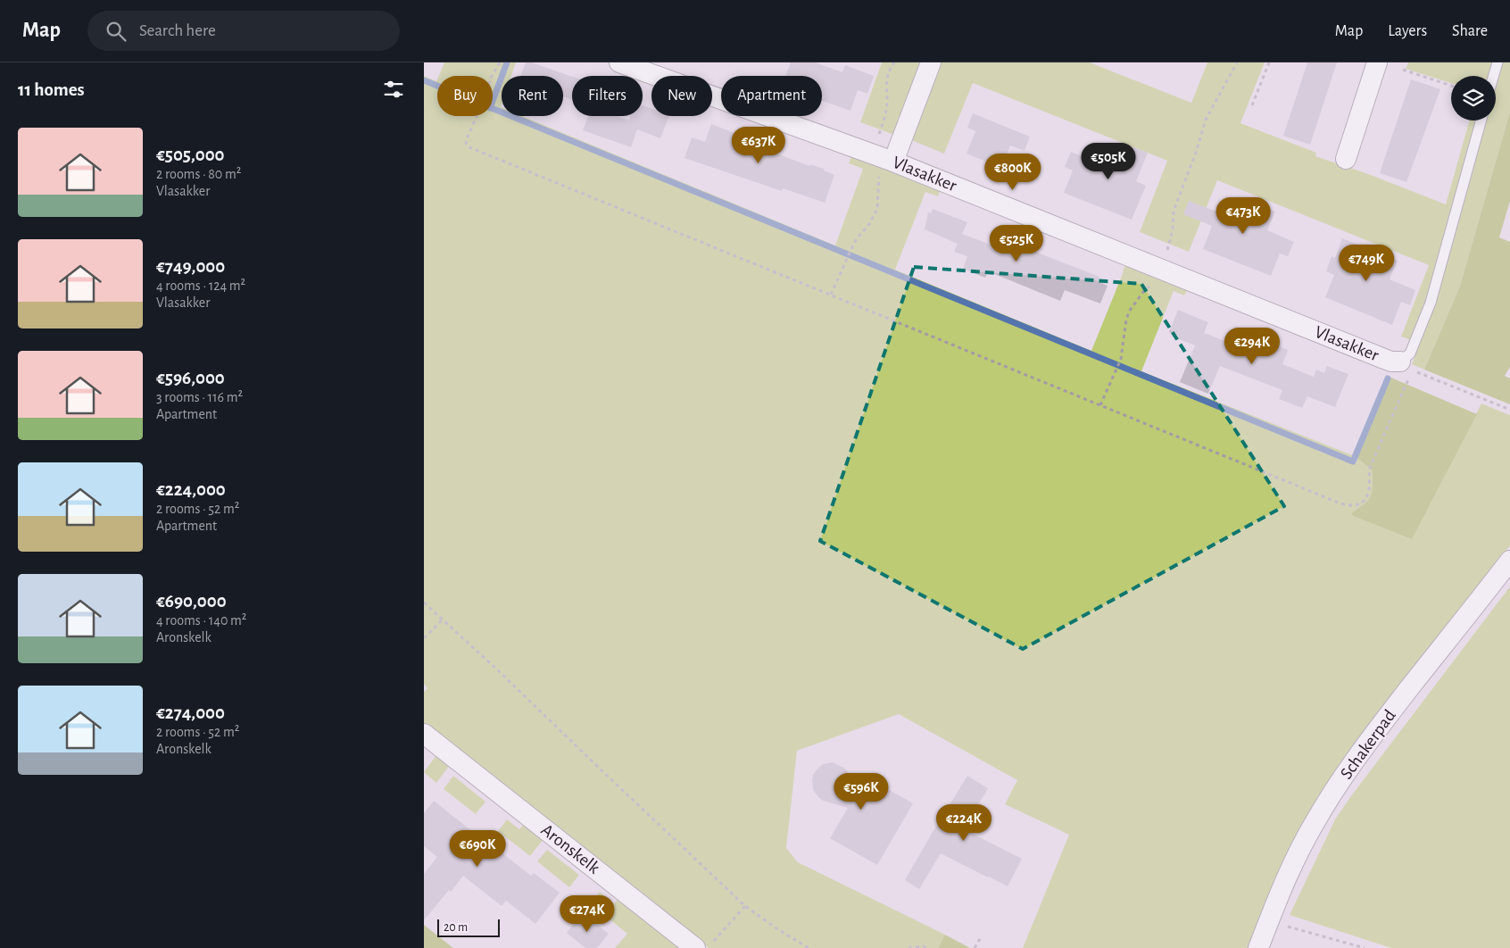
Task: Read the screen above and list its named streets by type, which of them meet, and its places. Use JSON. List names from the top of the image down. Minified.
{"streets":{"street":["Vlasakker","Schakerpad","Aronskelk"]},"scale_bar":"20 m","page":{"header":"Map","search":"Search here","nav":["Map","Layers","Share"],"heading":"11 homes","chip":["Buy","Rent","Filters","New","Apartment"],"list":[{"name":"€505,000","note":"2 rooms · 80 m² · Vlasakker"},{"name":"€749,000","note":"4 rooms · 124 m² · Vlasakker"},{"name":"€596,000","note":"3 rooms · 116 m² · Apartment"},{"name":"€224,000","note":"2 rooms · 52 m² · Apartment"},{"name":"€690,000","note":"4 rooms · 140 m² · Aronskelk"},{"name":"€274,000","note":"2 rooms · 52 m² · Aronskelk"}],"price":["€637K","€505K","€800K","€473K","€525K","€749K","€294K","€596K","€224K","€690K","€274K"],"scale":"20 m"}}
